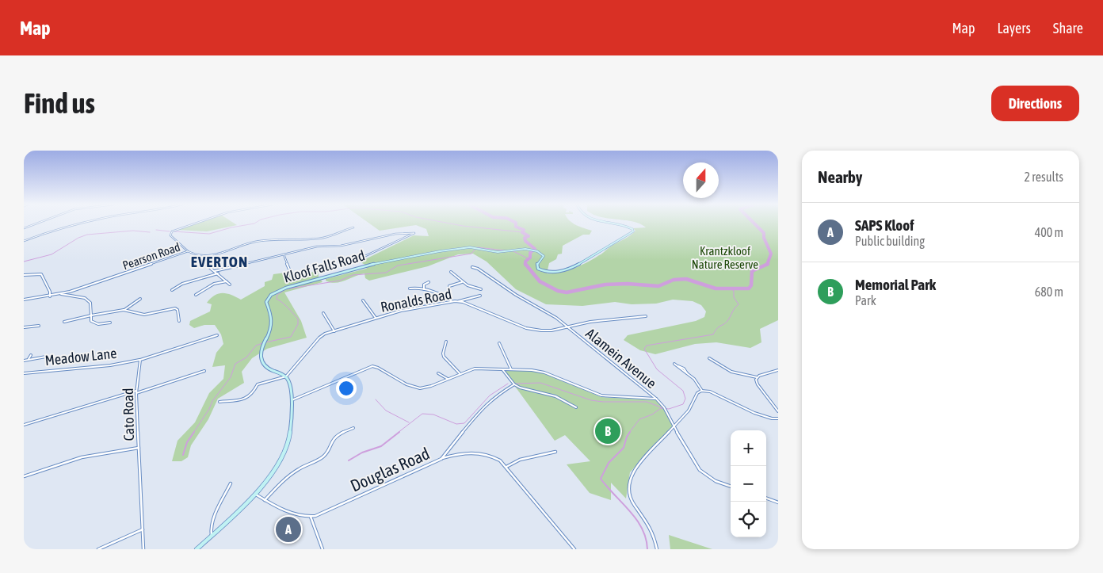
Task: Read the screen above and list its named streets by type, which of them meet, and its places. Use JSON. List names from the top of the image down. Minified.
{"streets":{"main road":["Kloof Falls Road"],"street":["Pearson Road","Ronalds Road","Meadow Lane","Alamein Avenue","Cato Road","Douglas Road"]},"crossings":[["Kloof Falls Road","Ronalds Road"],["Ronalds Road","Alamein Avenue"],["Meadow Lane","Cato Road"]],"districts":["EVERTON"],"parks":["Krantzkloof Nature Reserve"],"north":"top","page":{"header":"Map","nav":["Map","Layers","Share"],"buttons":"Directions","title":"Find us","heading":["Nearby","2 results"],"list":[{"mark":"A","name":"SAPS Kloof","note":"Public building","value":"400 m"},{"mark":"B","name":"Memorial Park","note":"Park","value":"680 m"}],"pins":["B","A"],"map_buttons":["+","−"]}}
